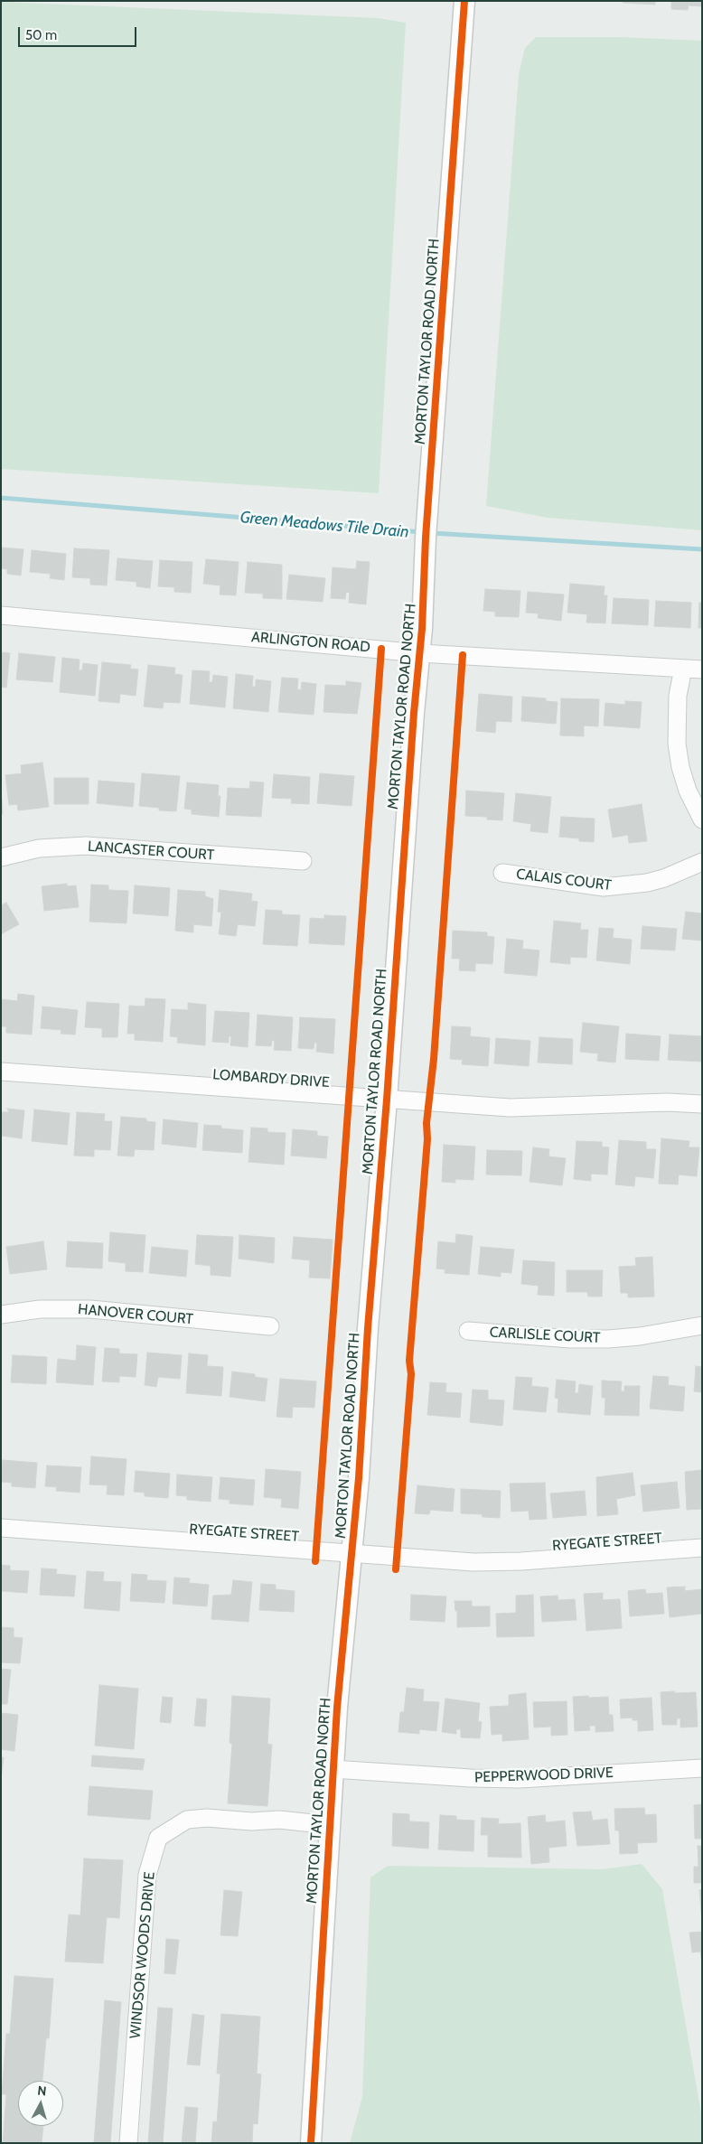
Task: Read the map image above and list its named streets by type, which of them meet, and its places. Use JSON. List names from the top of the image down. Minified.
{"streets":{"street":["MORTON TAYLOR ROAD NORTH","ARLINGTON ROAD","LANCASTER COURT","CALAIS COURT","LOMBARDY DRIVE","HANOVER COURT","CARLISLE COURT","RYEGATE STREET","PEPPERWOOD DRIVE","WINDSOR WOODS DRIVE"]},"crossings":[["MORTON TAYLOR ROAD NORTH","ARLINGTON ROAD"],["MORTON TAYLOR ROAD NORTH","LOMBARDY DRIVE"],["MORTON TAYLOR ROAD NORTH","RYEGATE STREET"],["MORTON TAYLOR ROAD NORTH","PEPPERWOOD DRIVE"],["MORTON TAYLOR ROAD NORTH","WINDSOR WOODS DRIVE"]],"water":["Green Meadows Tile Drain"],"scale_bar":"50 m","north":"top"}
